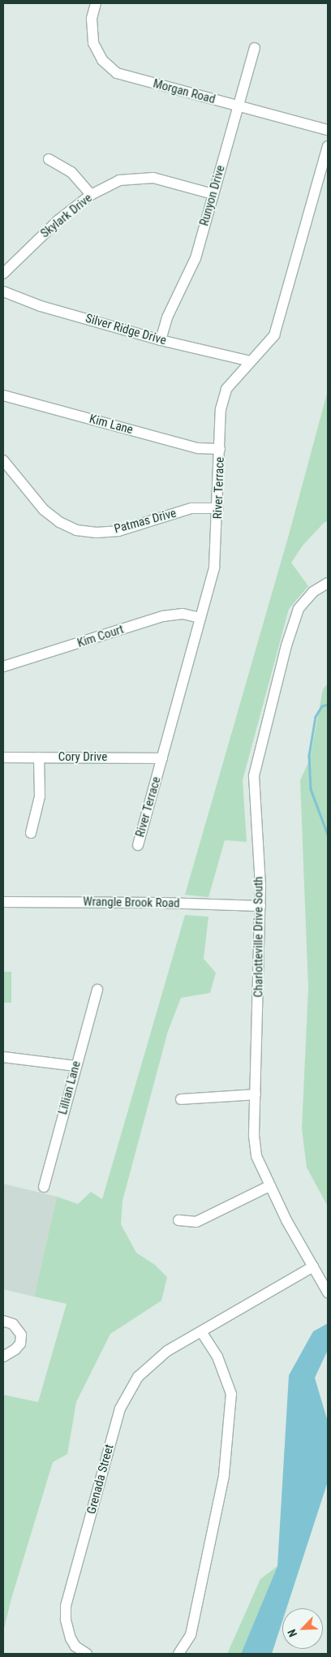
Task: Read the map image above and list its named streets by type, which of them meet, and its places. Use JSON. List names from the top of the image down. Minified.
{"streets":{"street":["Morgan Road","Runyon Drive","Skylark Drive","Silver Ridge Drive","Kim Lane","River Terrace","Patmas Drive","Kim Court","Cory Drive","Wrangle Brook Road","Charlotteville Drive South","Lillian Lane","Grenada Street"]},"crossings":[["Morgan Road","Runyon Drive"],["Runyon Drive","Skylark Drive"],["Runyon Drive","Silver Ridge Drive"],["Silver Ridge Drive","River Terrace"],["Kim Lane","River Terrace"],["River Terrace","Patmas Drive"],["River Terrace","Kim Court"],["River Terrace","Cory Drive"],["Wrangle Brook Road","Charlotteville Drive South"],["Charlotteville Drive South","Grenada Street"]],"north":"bottom left"}
